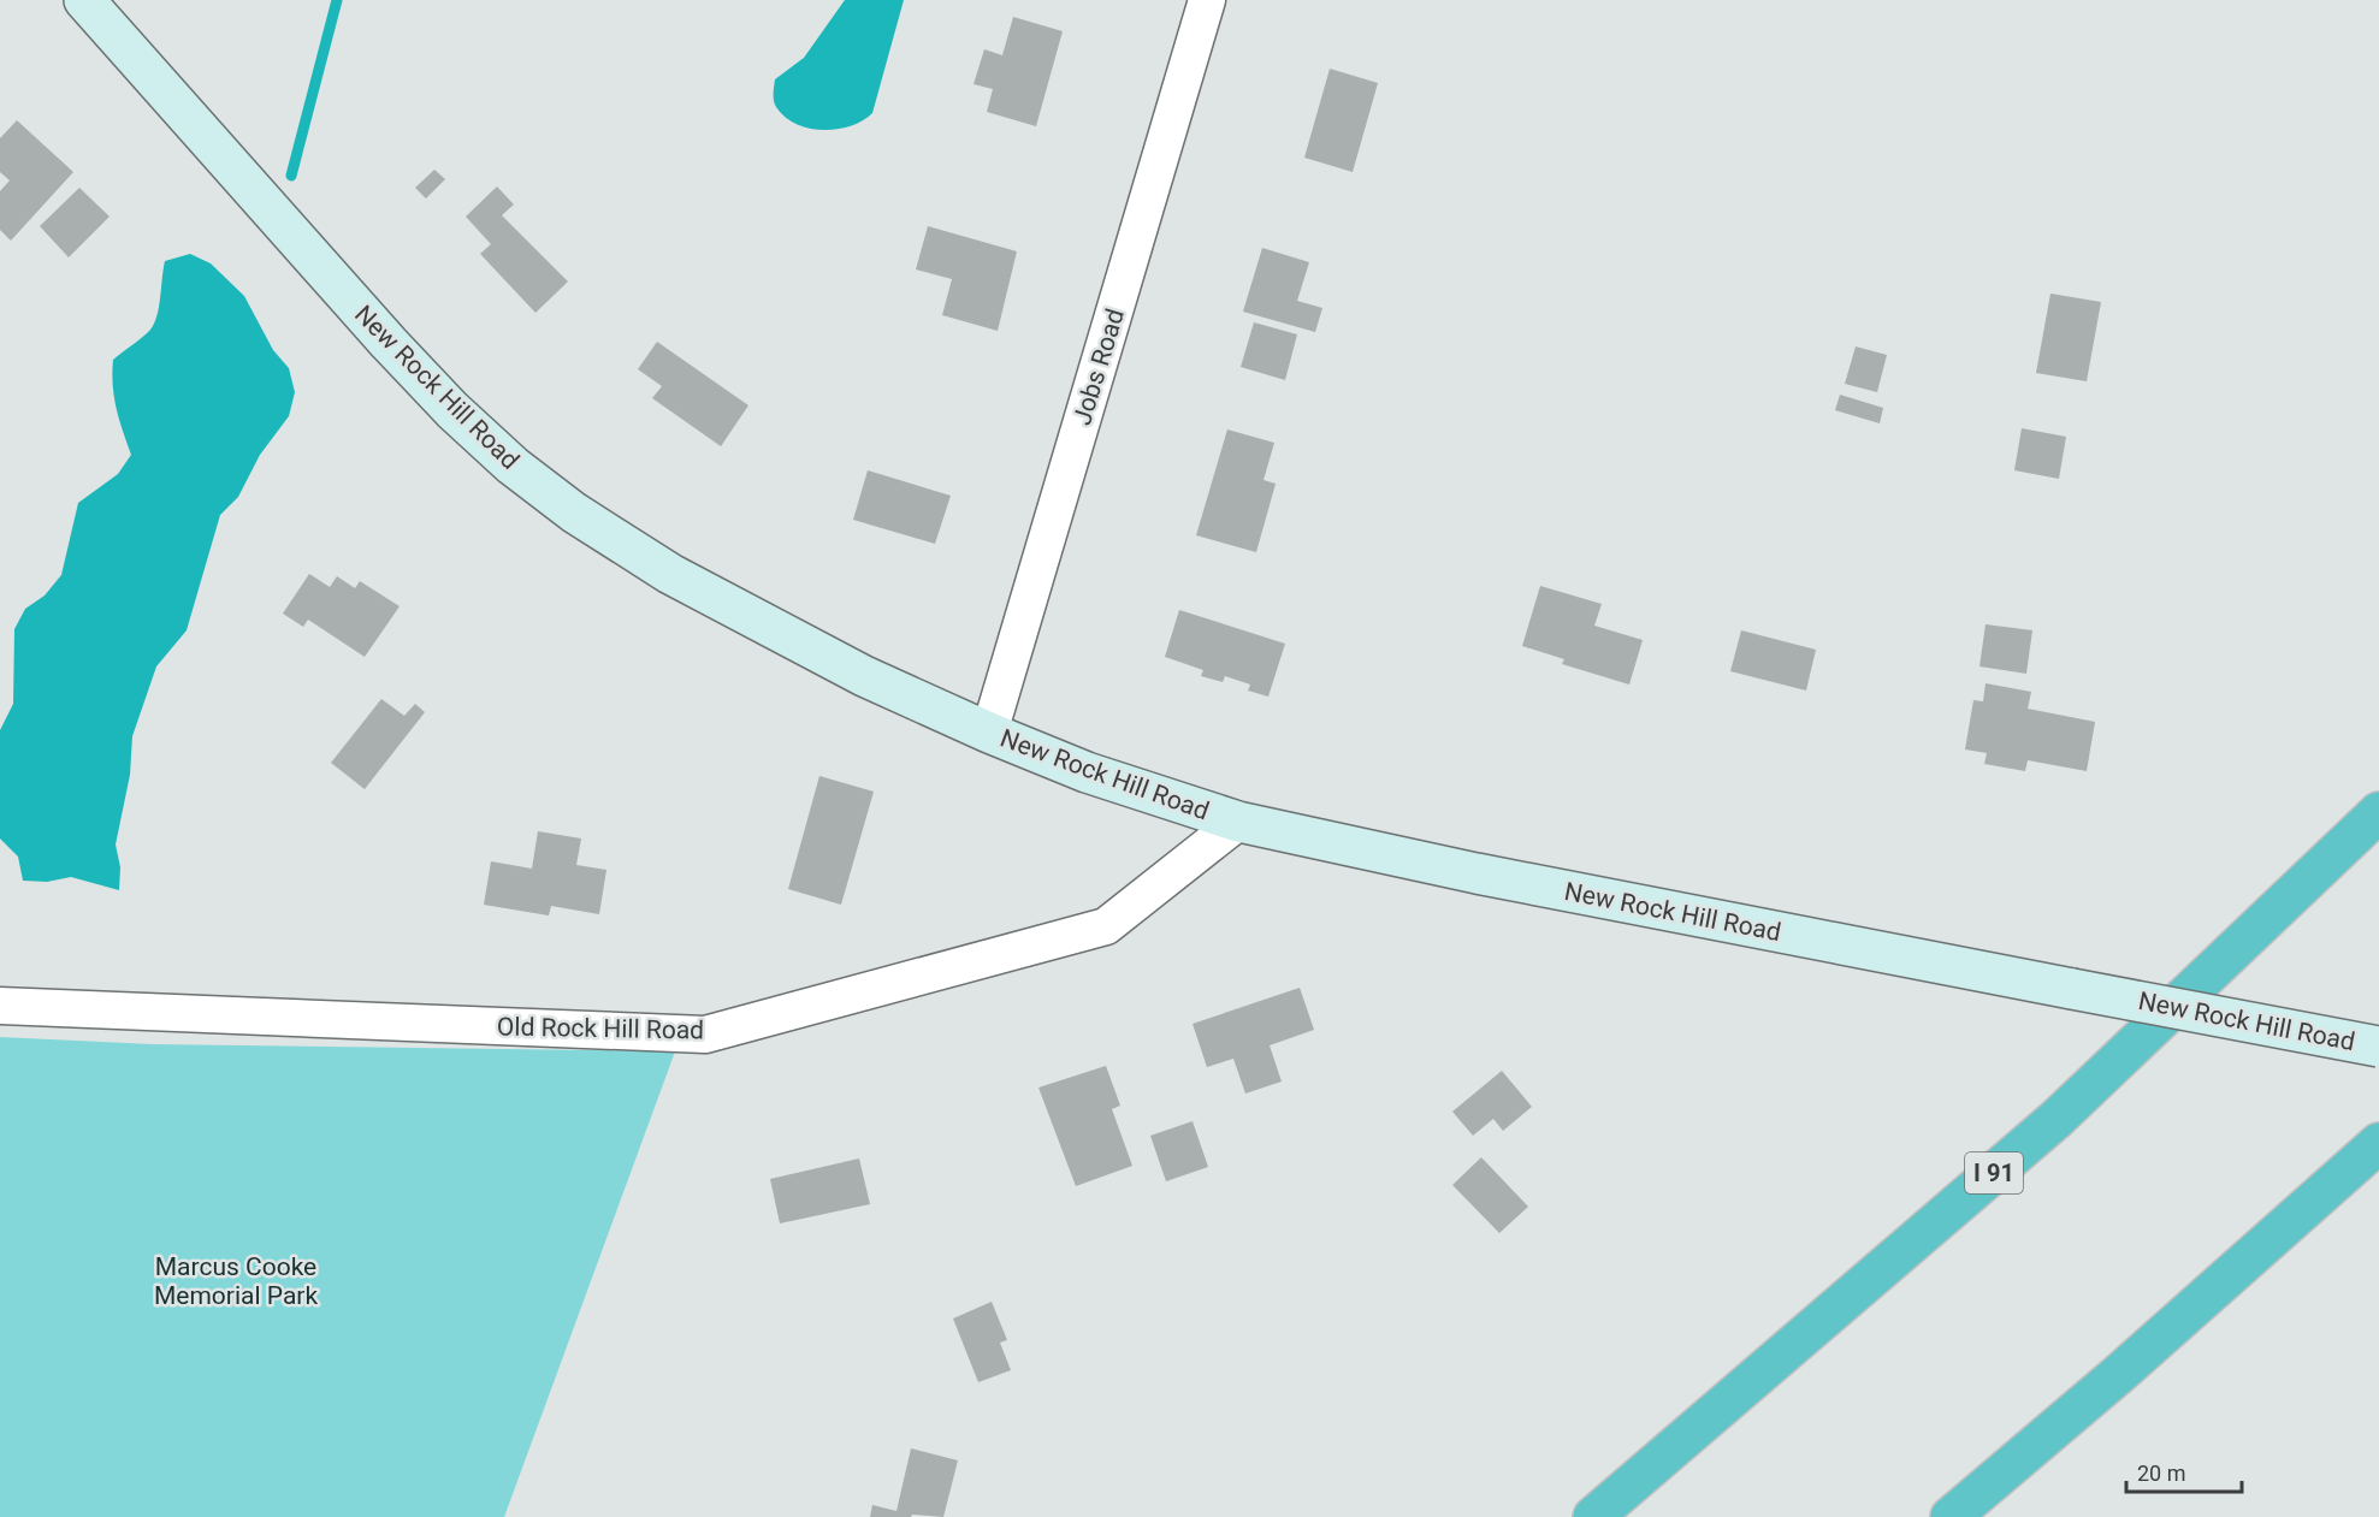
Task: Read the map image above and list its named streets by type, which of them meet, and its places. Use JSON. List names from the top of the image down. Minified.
{"streets":{"highway":["I 91"],"main road":["New Rock Hill Road"],"street":["Jobs Road","Old Rock Hill Road"]},"crossings":[["Jobs Road","New Rock Hill Road"],["New Rock Hill Road","Old Rock Hill Road"]],"parks":["Marcus Cooke Memorial Park"],"scale_bar":"20 m"}
